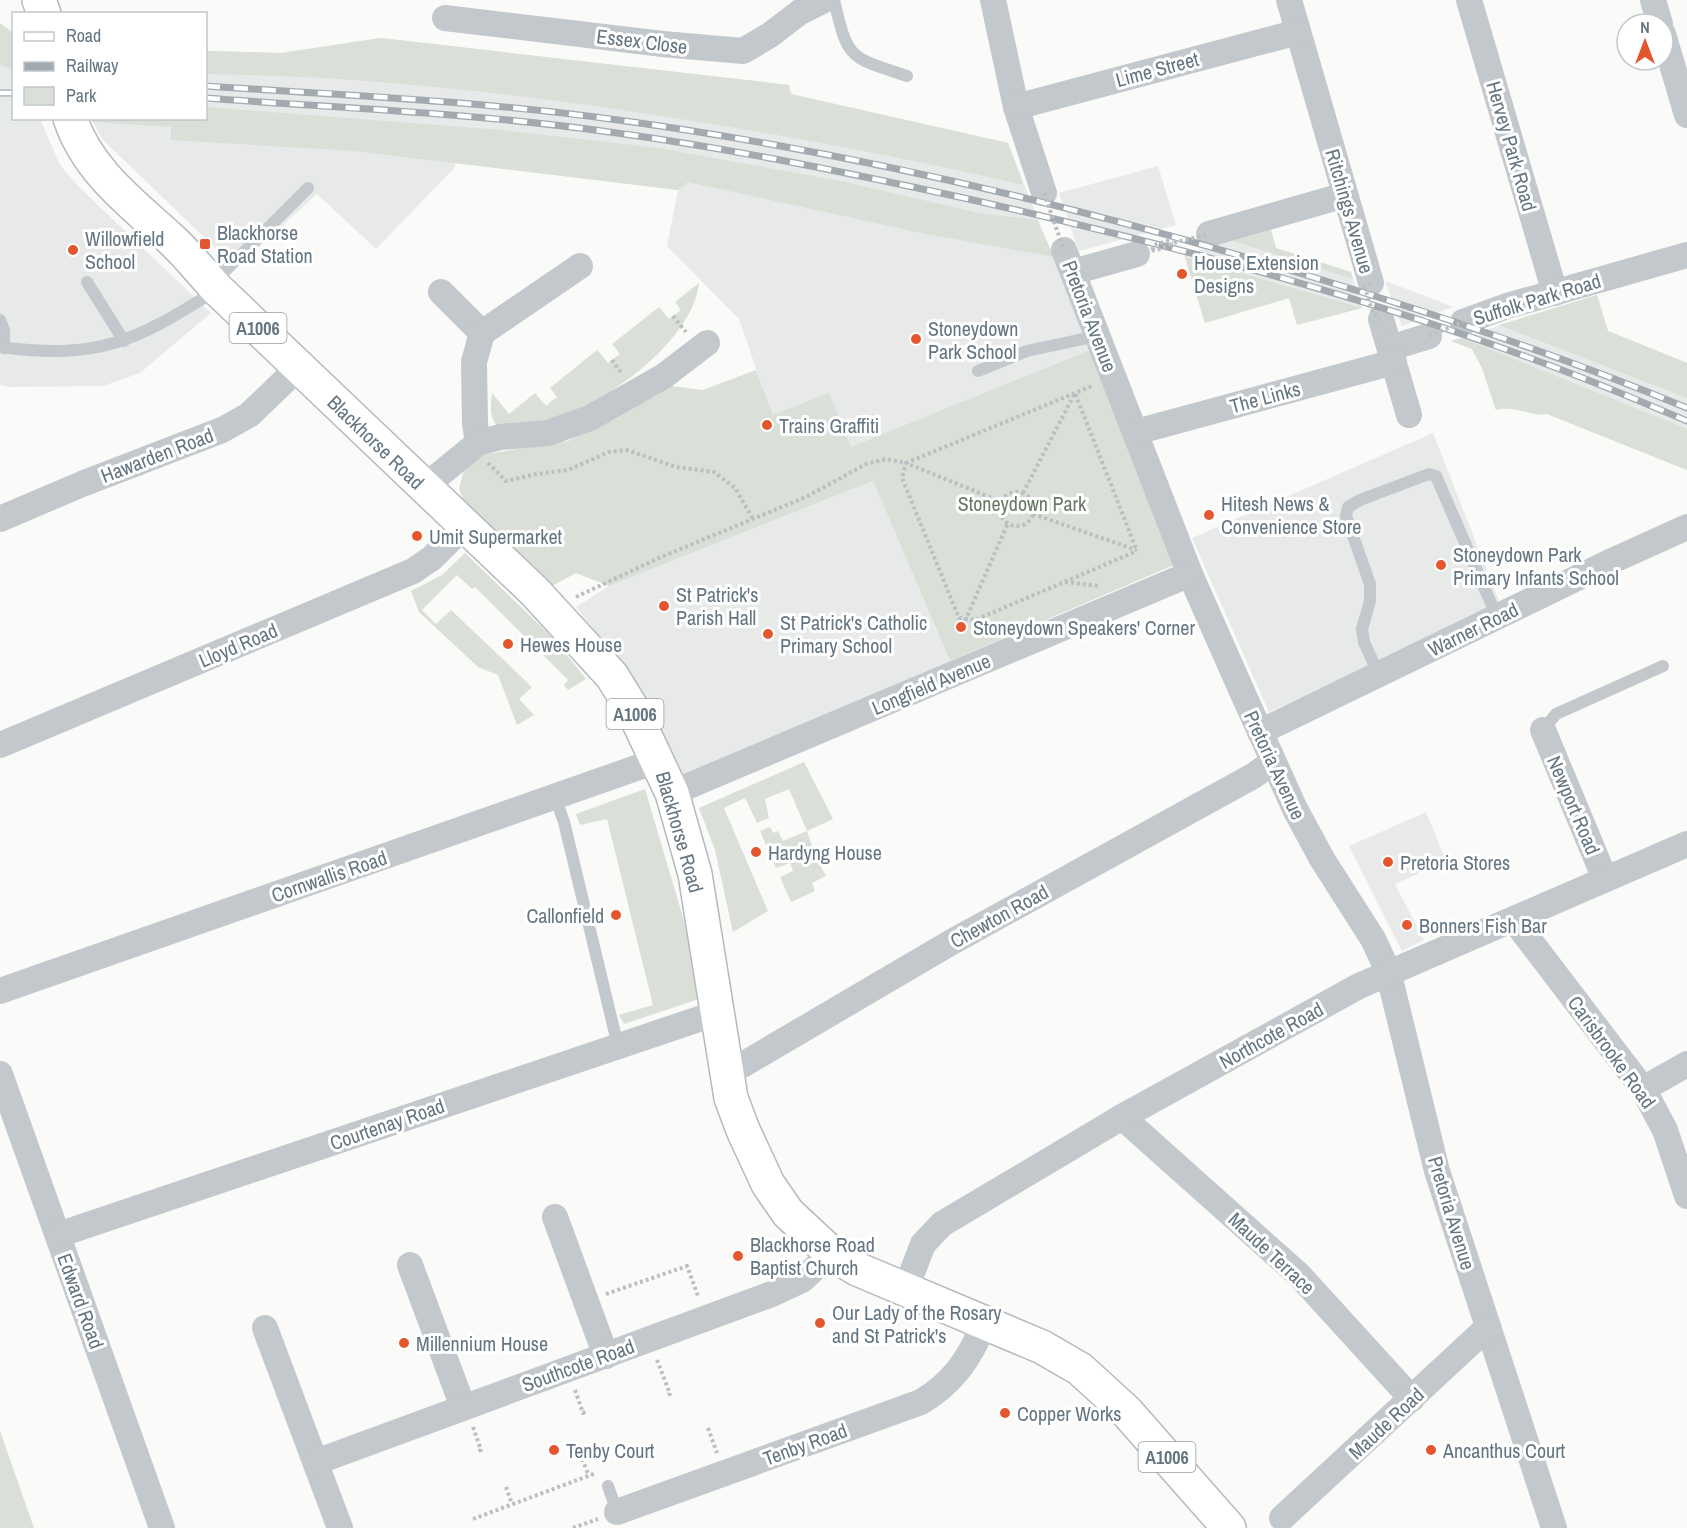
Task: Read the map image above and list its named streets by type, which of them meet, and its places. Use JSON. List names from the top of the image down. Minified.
{"streets":{"main road":["A1006","Blackhorse Road"],"street":["Essex Close","Lime Street","Hervey Park Road","Ritchings Avenue","Suffolk Park Road","Pretoria Avenue","The Links","Hawarden Road","Warner Road","Lloyd Road","Longfield Avenue","Newport Road","Cornwallis Road","Chewton Road","Northcote Road","Carisbrooke Road","Courtenay Road","Maude Terrace","Edward Road","Southcote Road","Maude Road","Tenby Road"]},"crossings":[["Lime Street","Ritchings Avenue"],["Hervey Park Road","Suffolk Park Road"],["Pretoria Avenue","The Links"],["Pretoria Avenue","Warner Road"],["Pretoria Avenue","Longfield Avenue"],["Pretoria Avenue","Chewton Road"],["Pretoria Avenue","Northcote Road"],["Pretoria Avenue","Maude Road"],["Blackhorse Road","Hawarden Road"],["Blackhorse Road","Lloyd Road"],["Blackhorse Road","Longfield Avenue"],["Blackhorse Road","Cornwallis Road"],["Blackhorse Road","Chewton Road"],["Blackhorse Road","Northcote Road"],["Blackhorse Road","Courtenay Road"],["Blackhorse Road","Southcote Road"],["Blackhorse Road","Tenby Road"],["Newport Road","Northcote Road"],["Northcote Road","Carisbrooke Road"],["Northcote Road","Maude Terrace"],["Courtenay Road","Edward Road"],["Maude Terrace","Maude Road"]],"parks":["Stoneydown Park"],"places":{"transit":["Blackhorse Road Station"],"other":["Willowfield School","House Extension Designs","Stoneydown Park School","Trains Graffiti","Hitesh News & Convenience Store","Umit Supermarket","Stoneydown Park Primary Infants School","St Patrick's Parish Hall","Stoneydown Speakers' Corner","St Patrick's Catholic Primary School","Hewes House","Hardyng House","Pretoria Stores","Callonfield","Bonners Fish Bar","Blackhorse Road Baptist Church","Our Lady of the Rosary and St Patrick's","Millennium House","Copper Works","Tenby Court","Ancanthus Court"]},"legend":["Road","Railway","Park"],"north":"top"}
